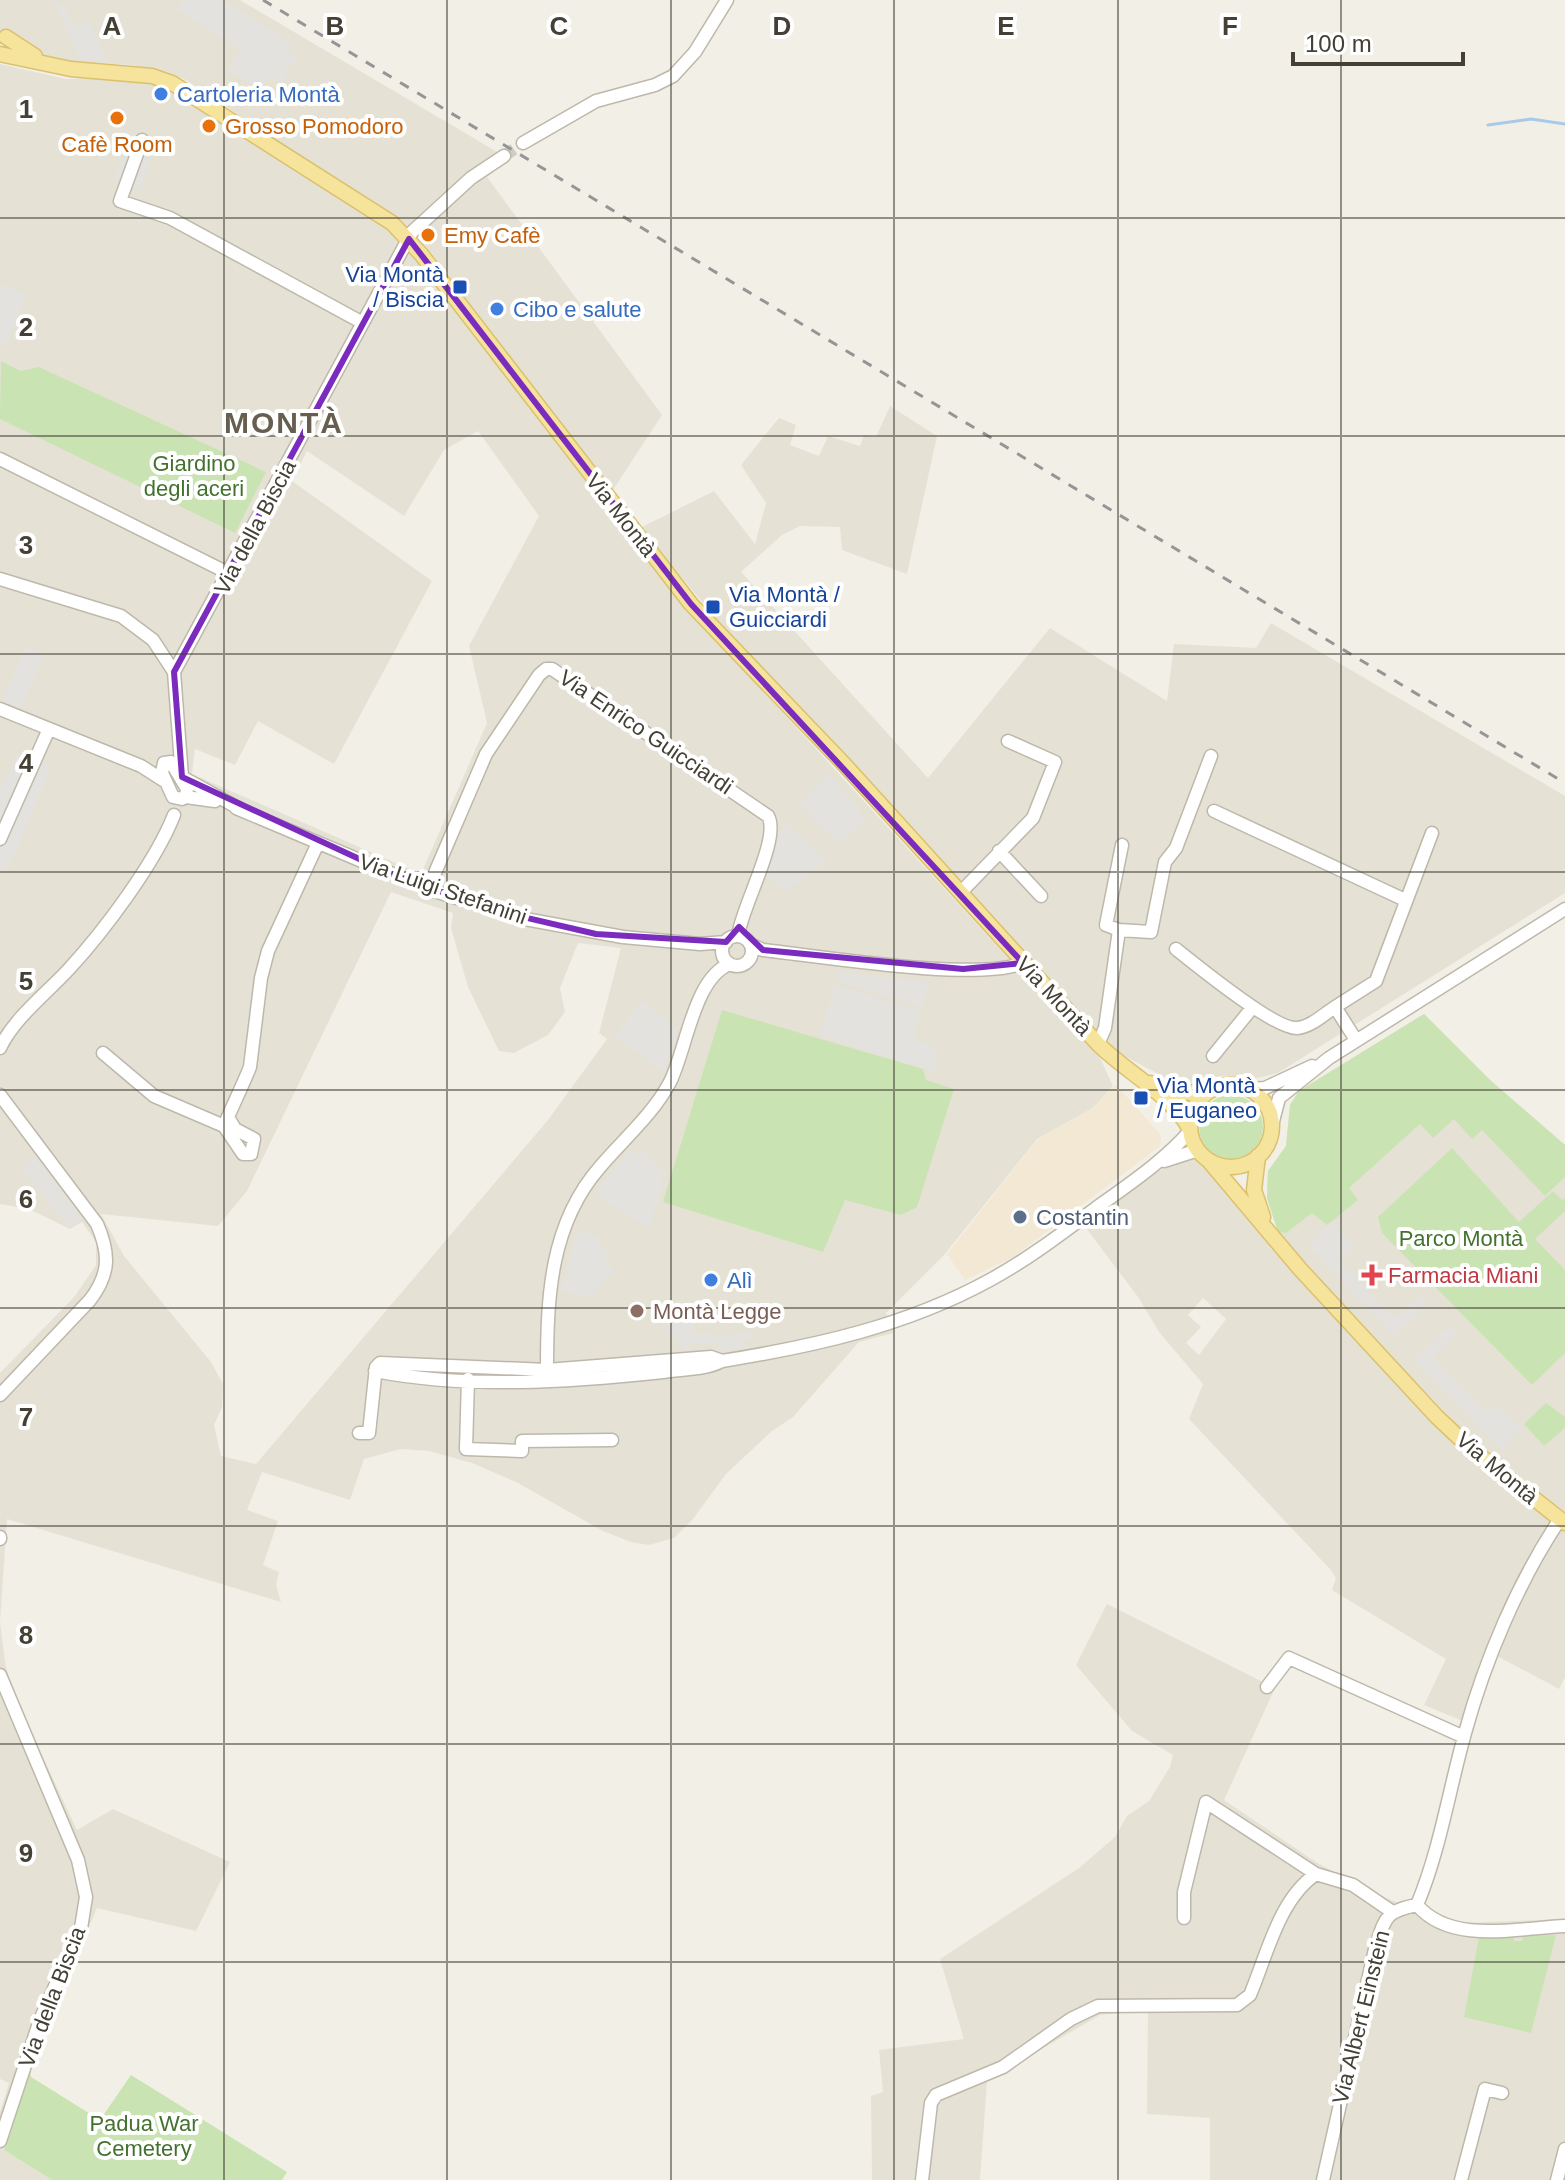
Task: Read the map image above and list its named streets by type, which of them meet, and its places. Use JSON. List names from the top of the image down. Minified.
{"streets":{"main road":["Via Montà"],"street":["Via della Biscia","Via Enrico Guicciardi","Via Luigi Stefanini","Via Albert Einstein"]},"crossings":[["Via Montà","Via della Biscia"],["Via Enrico Guicciardi","Via Luigi Stefanini"]],"districts":["MONTÀ"],"parks":["Giardino degli aceri","Parco Montà","Padua War Cemetery"],"places":{"other":["Cartoleria Montà","Cafè Room","Grosso Pomodoro","Emy Cafè","Cibo e salute","Costantin","Alì","Montà Legge"],"transit":["Via Montà / Biscia","Via Montà / Guicciardi","Via Montà / Euganeo"],"health":["Farmacia Miani"]},"scale_bar":"100 m","grid":{"columns":["A","B","C","D","E","F"],"rows":["1","2","3","4","5","6","7","8","9"]}}
